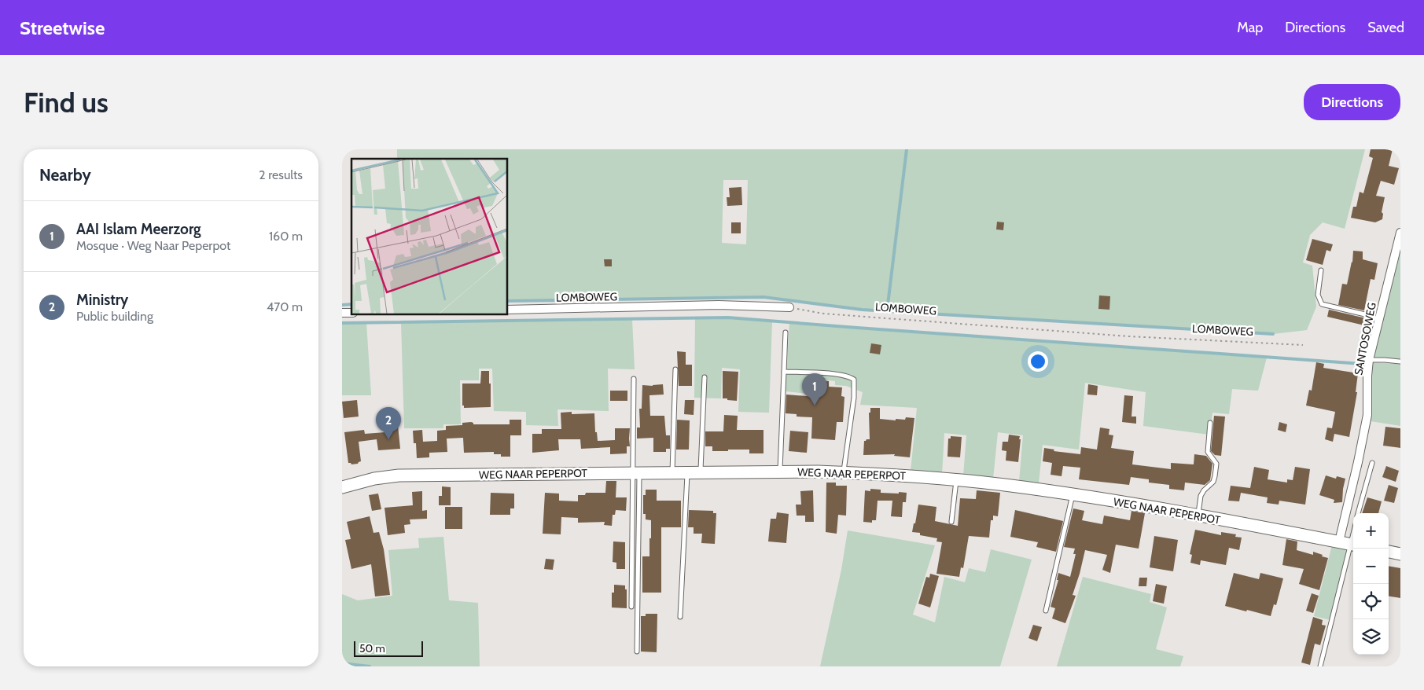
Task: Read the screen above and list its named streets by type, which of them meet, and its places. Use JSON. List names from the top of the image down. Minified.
{"streets":{"street":["LOMBOWEG","SANTOSOWEG","WEG NAAR PEPERPOT"]},"crossings":[["SANTOSOWEG","WEG NAAR PEPERPOT"]],"scale_bar":"50 m","page":{"header":"Streetwise","nav":["Map","Directions","Saved"],"buttons":"Directions","title":"Find us","heading":["Nearby","2 results"],"list":[{"mark":"1","name":"AAI Islam Meerzorg","note":"Mosque · Weg Naar Peperpot","value":"160 m"},{"mark":"2","name":"Ministry","note":"Public building","value":"470 m"}],"pins":["1","2"],"map_buttons":["+","−"],"scale":"50 m"}}
